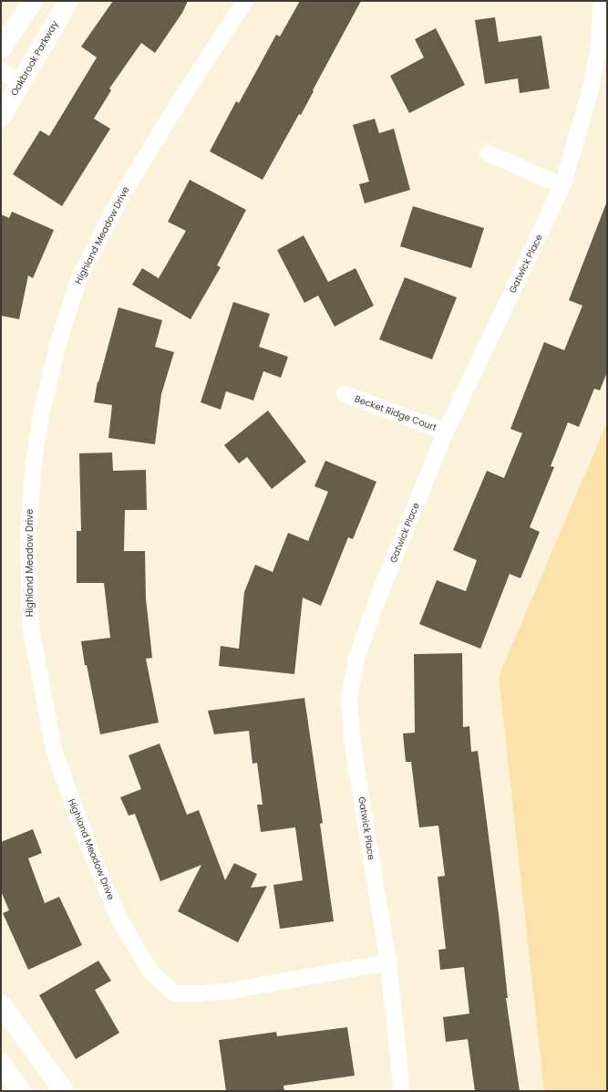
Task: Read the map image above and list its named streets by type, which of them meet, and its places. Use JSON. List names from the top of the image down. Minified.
{"streets":{"street":["Oakbrook Parkway","Highland Meadow Drive","Gatwick Place","Becket Ridge Court"]},"crossings":[["Highland Meadow Drive","Gatwick Place"],["Gatwick Place","Becket Ridge Court"]]}
